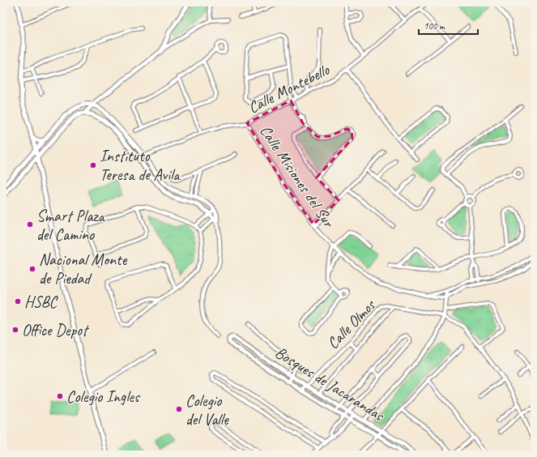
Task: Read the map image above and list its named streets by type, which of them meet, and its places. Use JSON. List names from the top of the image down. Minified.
{"streets":{"street":["Calle Montebello","Calle Misiones del Sur","Calle Olmos","Bosques de Jacarandas"]},"crossings":[["Calle Montebello","Calle Misiones del Sur"],["Calle Olmos","Bosques de Jacarandas"]],"places":["Instituto Teresa de Avila","Smart Plaza del Camino","Nacional Monte de Piedad","HSBC","Office Depot","Colegio Ingles","Colegio del Valle"],"scale_bar":"100 m"}
